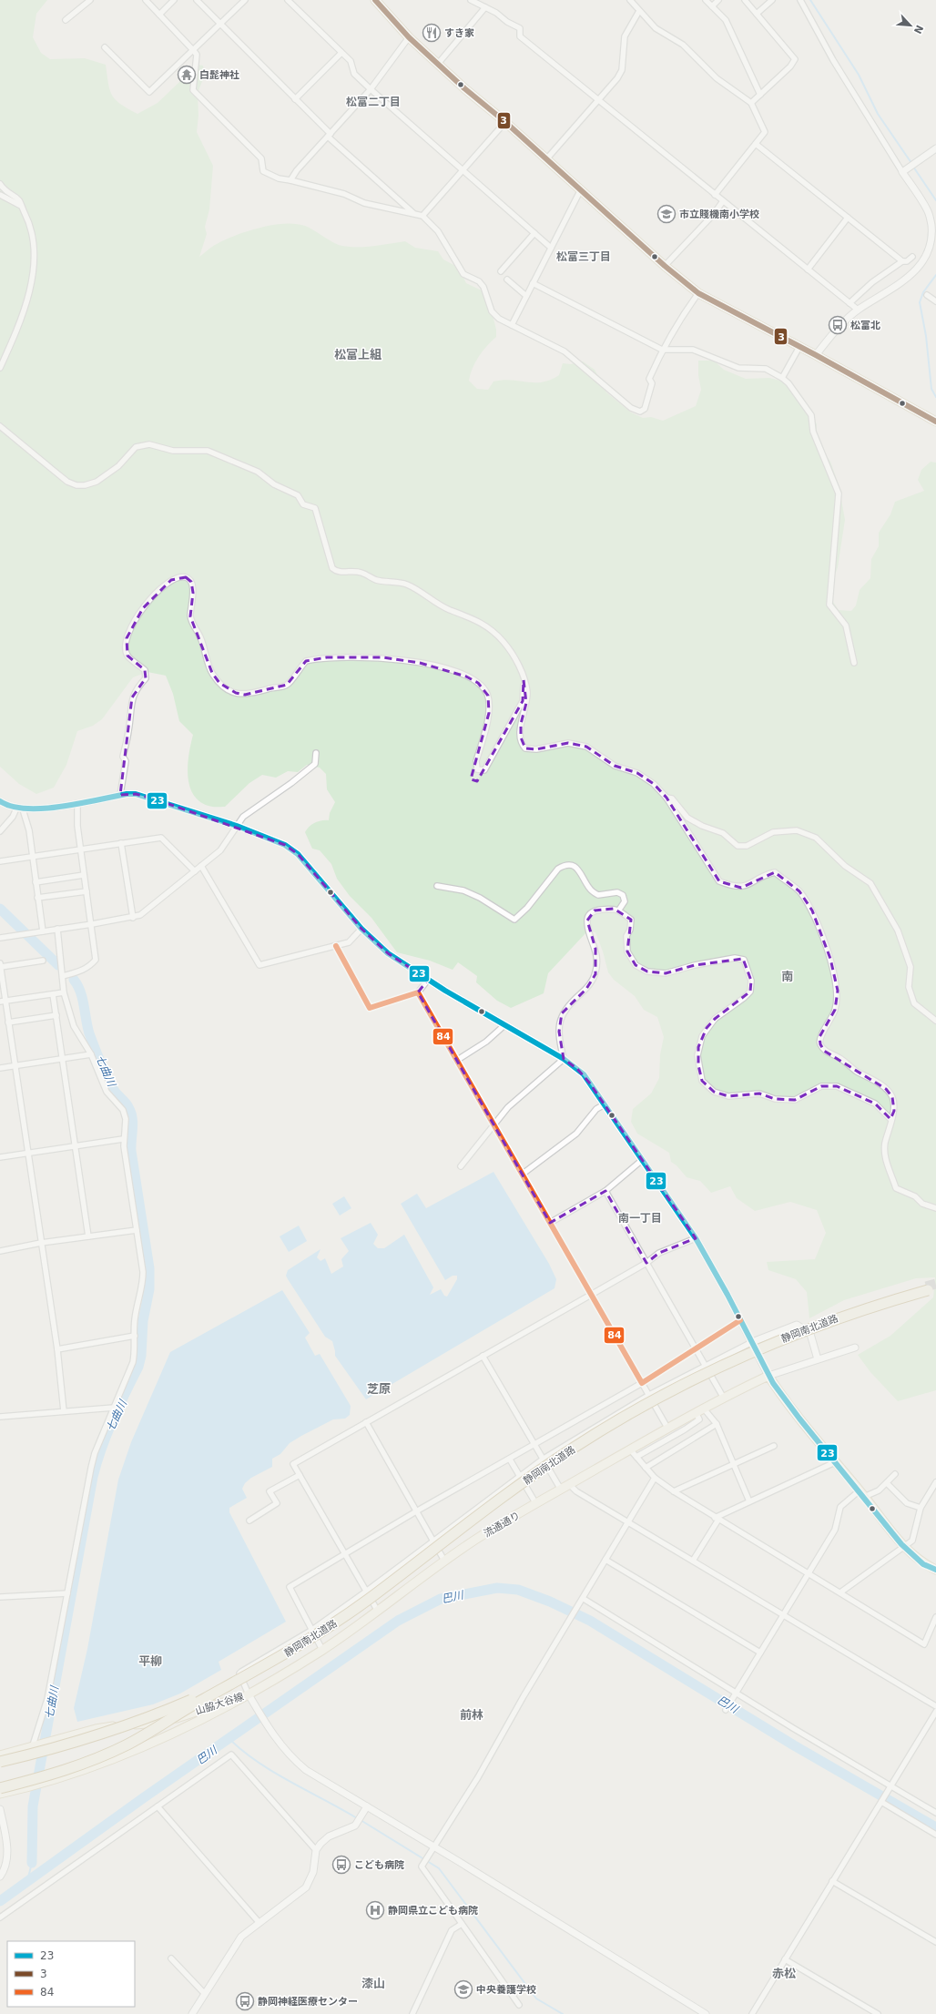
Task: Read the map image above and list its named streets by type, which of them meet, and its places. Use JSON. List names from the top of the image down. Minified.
{"streets":{"highway":["静岡南北道路"],"main road":["流通通り","山脇大谷線"]},"crossings":[["流通通り","山脇大谷線"]],"districts":["松富二丁目","松富三丁目","松富上組","南","南一丁目","芝原","平柳","前林","赤松","漆山"],"water":["七曲川","巴川"],"places":{"restaurant":["すき家"],"temple":["白髭神社"],"school or university":["市立賤機南小学校","中央養護学校"],"bus stop":["松富北","こども病院","静岡神経医療センター"],"hospital":["静岡県立こども病院"]},"lines":["transit line 3","transit line 23","transit line 84"],"legend":["23","3","84"],"north":"bottom right"}
